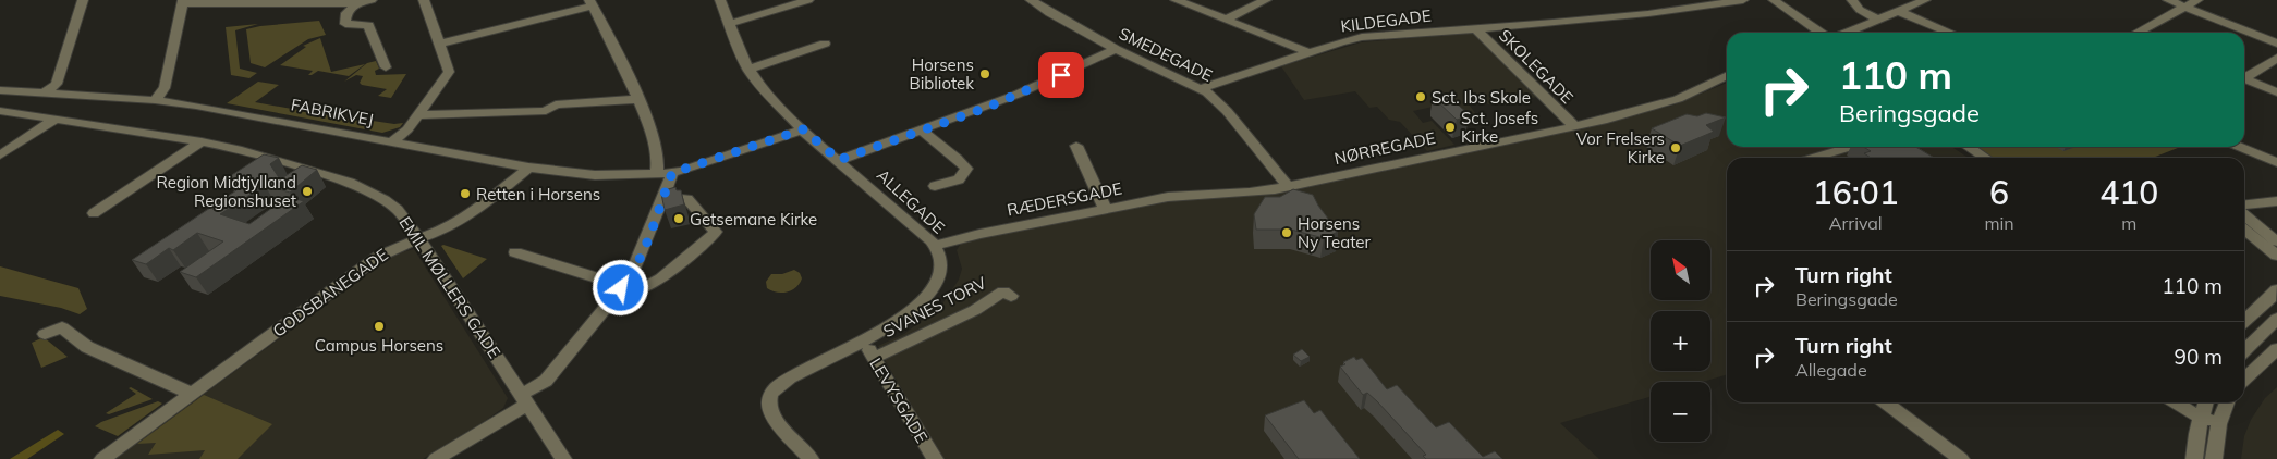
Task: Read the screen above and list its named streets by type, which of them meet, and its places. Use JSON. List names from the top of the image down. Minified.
{"streets":{"street":["KILDEGADE","SMEDEGADE","SKOLEGADE","FABRIKVEJ","NØRREGADE","RÆDERSGADE","ALLEGADE","EMIL MØLLERS GADE","GODSBANEGADE","SVANES TORV","LEVYSGADE"]},"crossings":[["KILDEGADE","SMEDEGADE"],["KILDEGADE","SKOLEGADE"],["SMEDEGADE","NØRREGADE"],["SKOLEGADE","NØRREGADE"],["FABRIKVEJ","ALLEGADE"],["FABRIKVEJ","GODSBANEGADE"],["NØRREGADE","RÆDERSGADE"],["RÆDERSGADE","ALLEGADE"],["ALLEGADE","LEVYSGADE"],["EMIL MØLLERS GADE","GODSBANEGADE"],["SVANES TORV","LEVYSGADE"]],"places":["Horsens Bibliotek","Sct. Ibs Skole","Sct. Josefs Kirke","Vor Frelsers Kirke","Region Midtjylland Regionshuset","Retten i Horsens","Getsemane Kirke","Horsens Ny Teater","Campus Horsens"],"north":"top left","page":{"turn":["110 m","Beringsgade"],"eta":["16:01","Arrival","6","min","410","m"],"map_buttons":["+","−"],"list":[{"name":"Turn right","note":"Beringsgade","value":"110 m"},{"name":"Turn right","note":"Allegade","value":"90 m"}]}}
